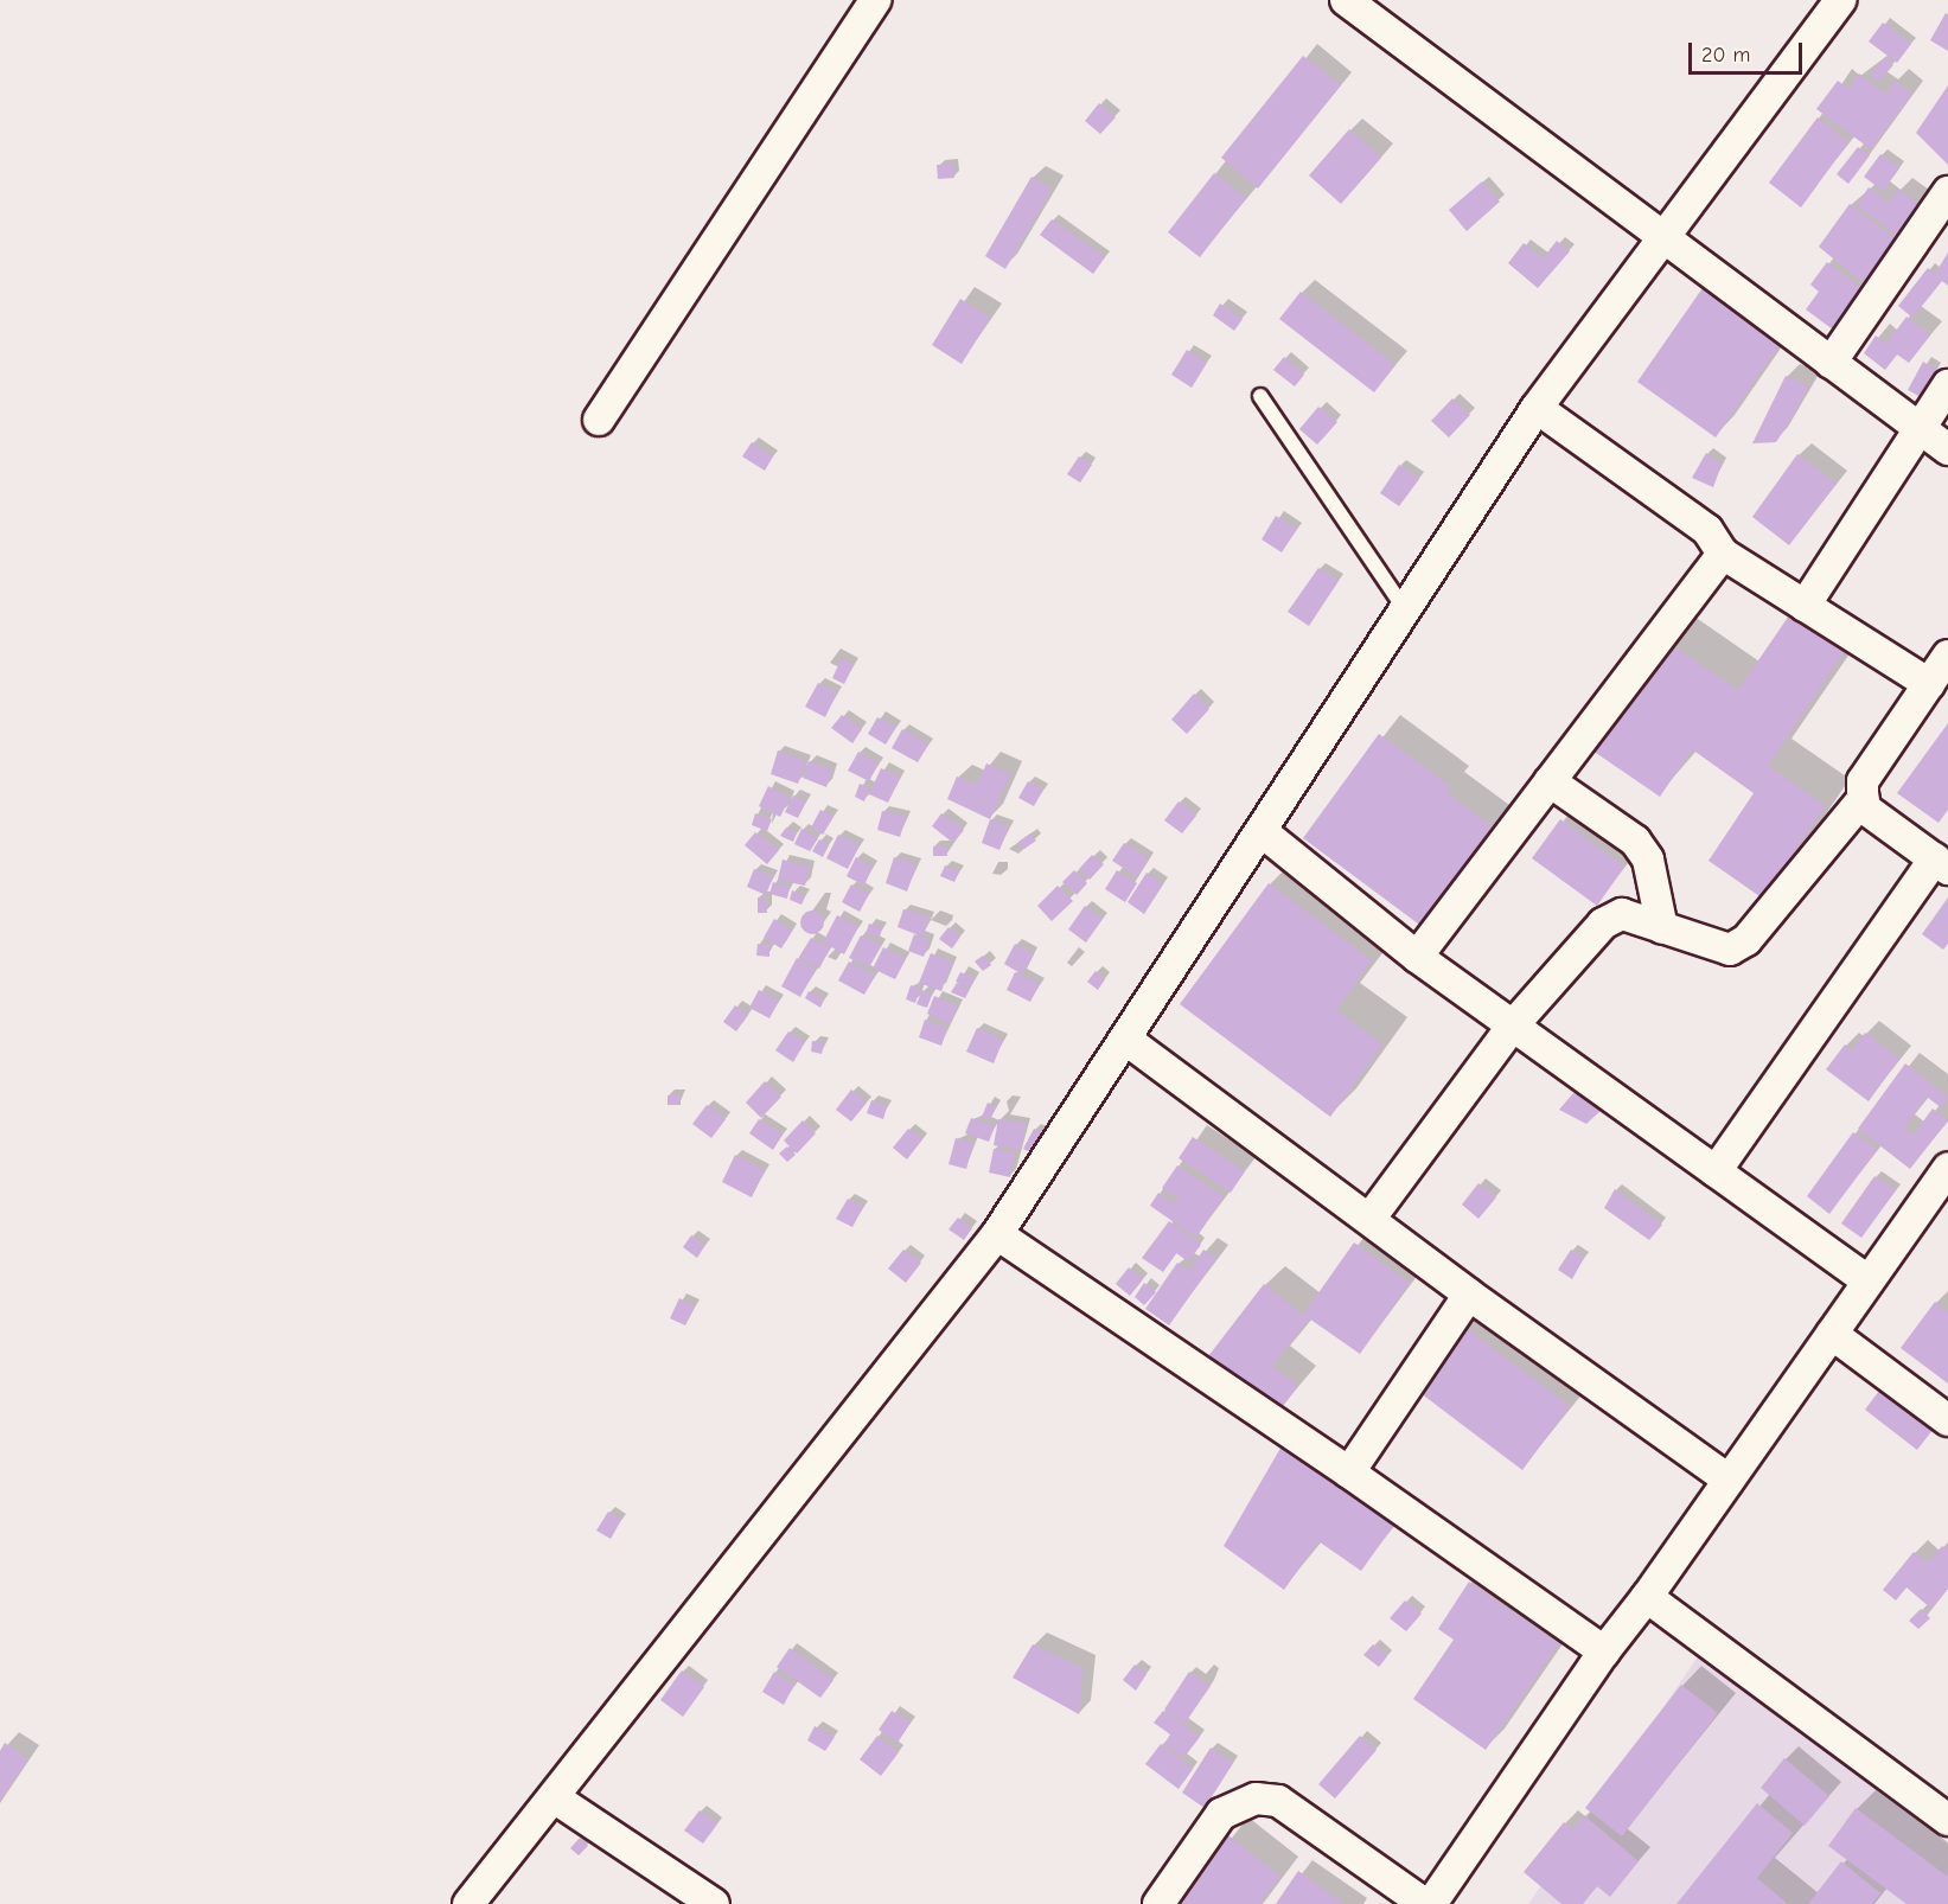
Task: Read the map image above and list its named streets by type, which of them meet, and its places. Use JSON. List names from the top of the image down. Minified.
{"scale_bar":"20 m"}
